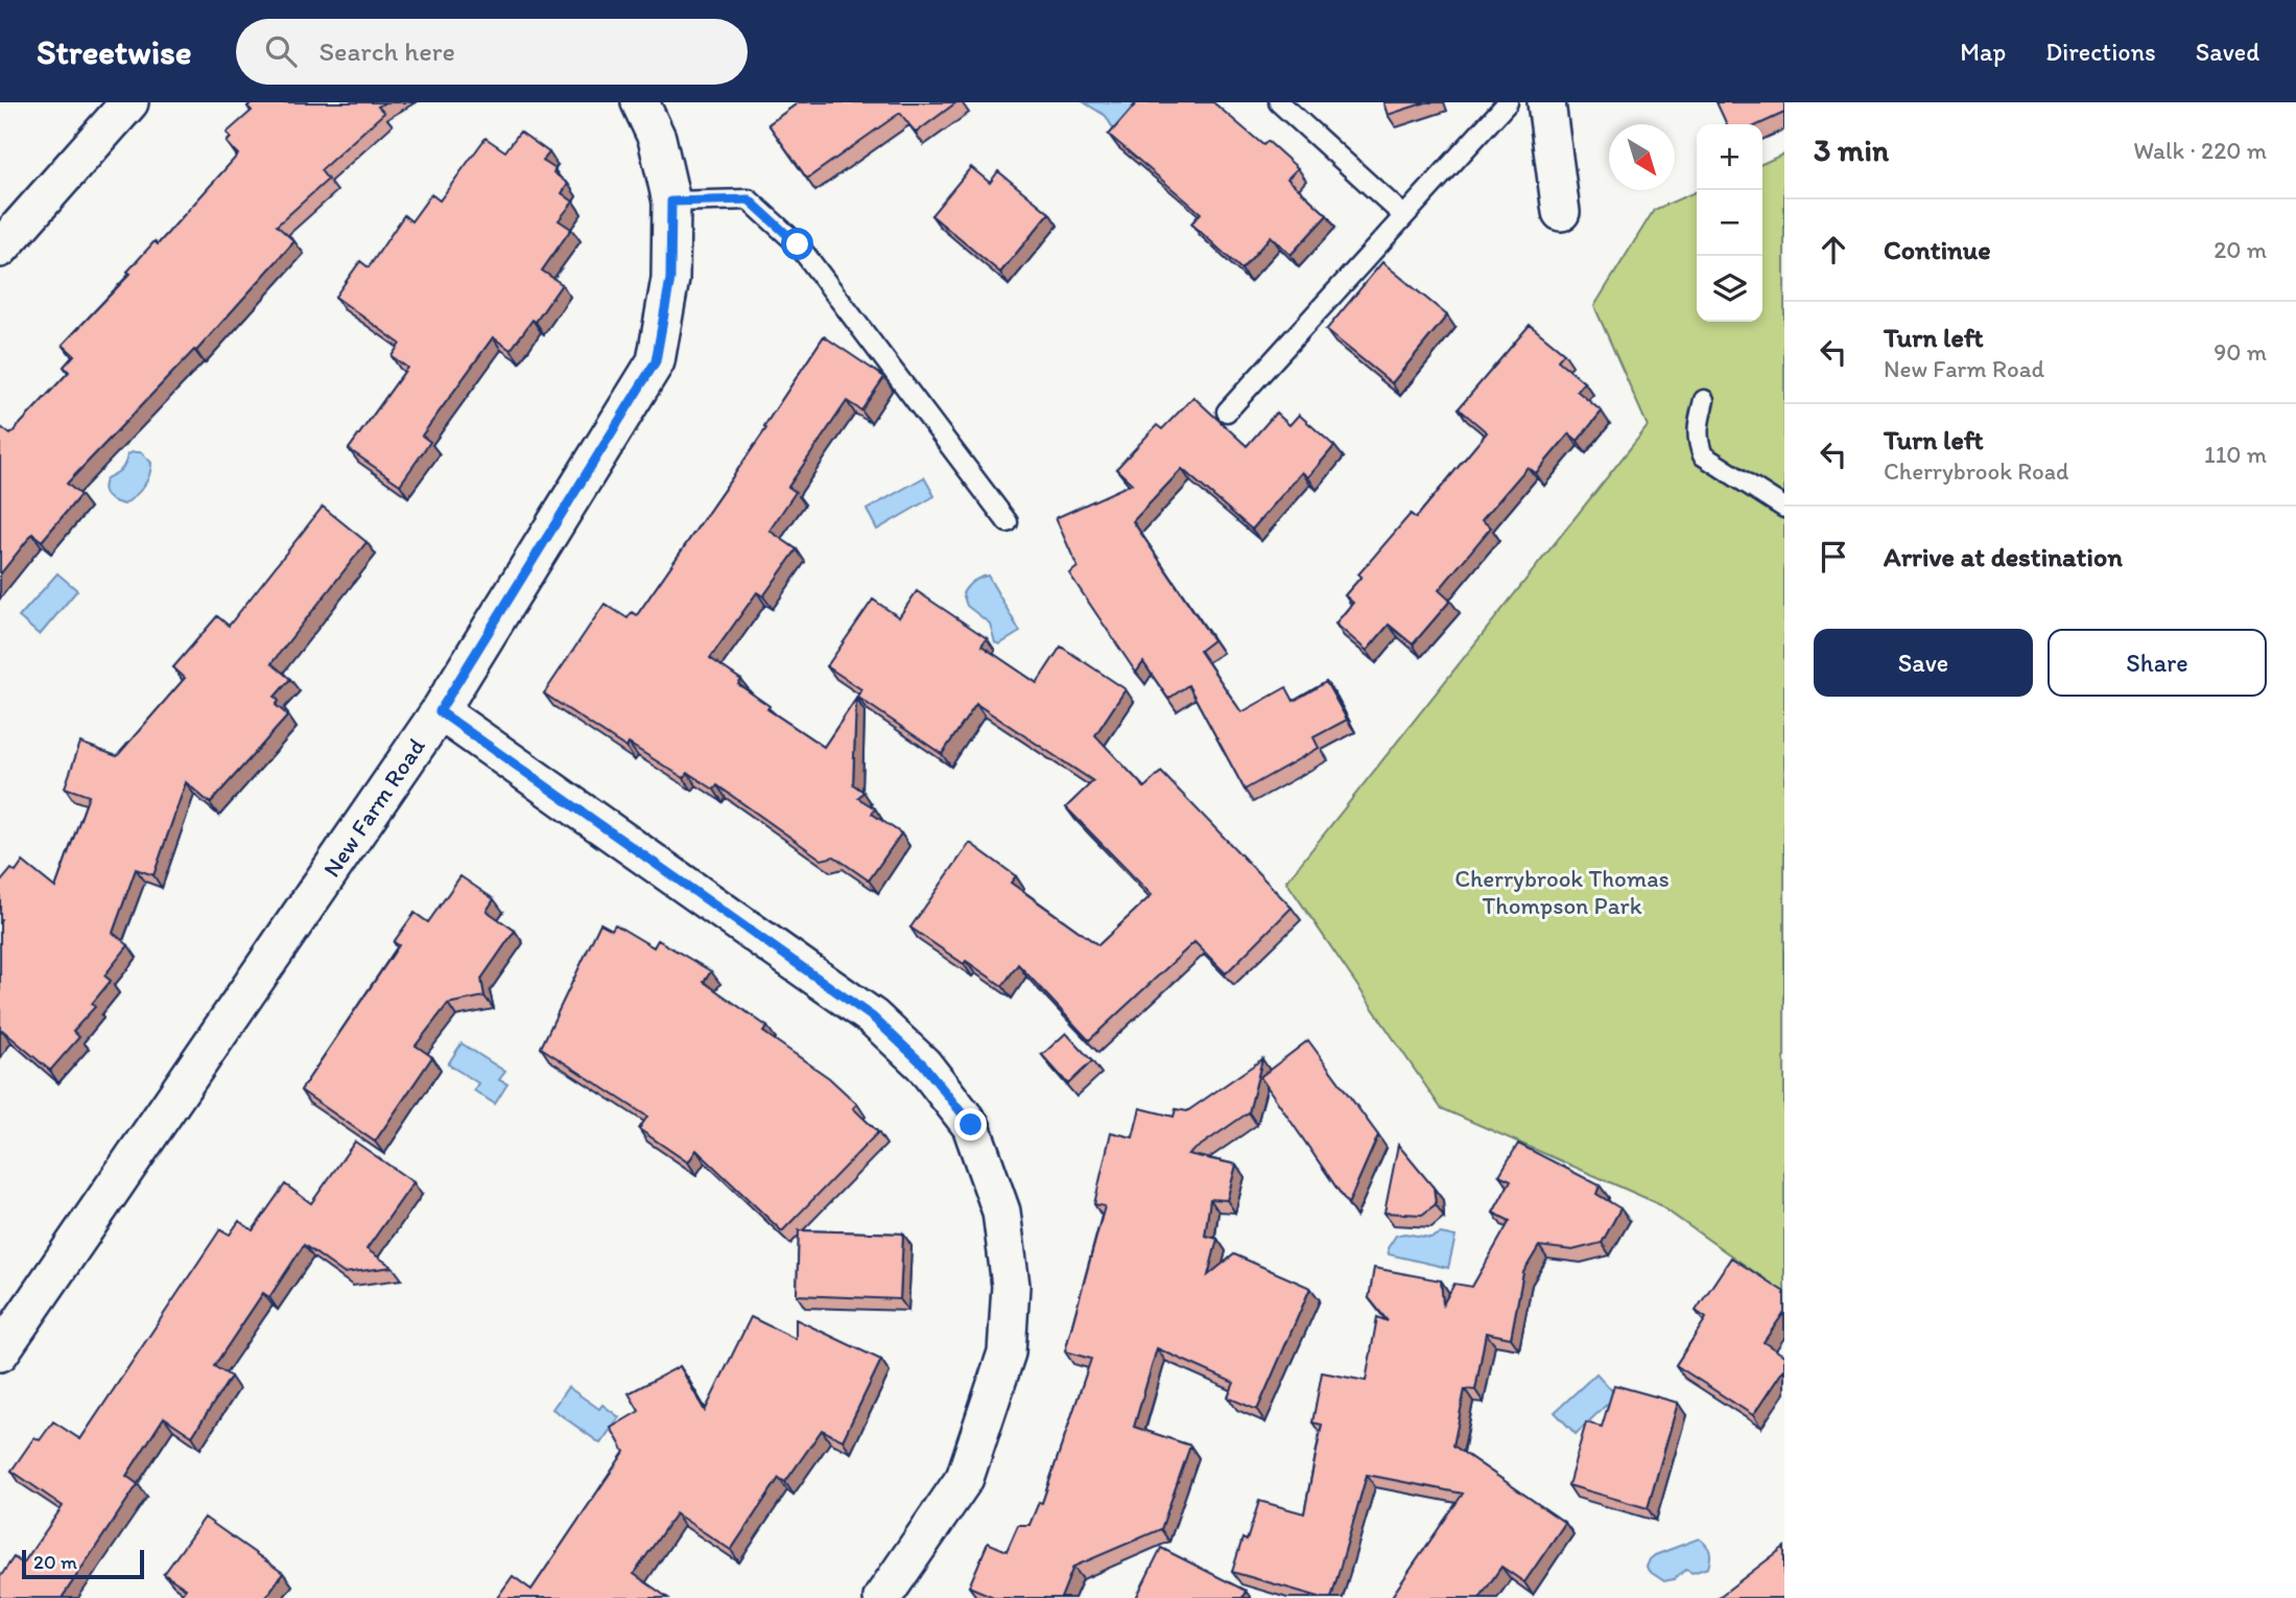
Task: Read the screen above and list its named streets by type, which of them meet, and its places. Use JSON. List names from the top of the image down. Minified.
{"streets":{"street":["New Farm Road"]},"parks":["Cherrybrook Thomas Thompson Park"],"scale_bar":"20 m","north":"bottom right","page":{"header":"Streetwise","search":"Search here","nav":["Map","Directions","Saved"],"heading":["3 min","Walk · 220 m"],"map_buttons":["+","−"],"list":[["Continue","20 m"],["Turn left","New Farm Road","90 m"],["Turn left","Cherrybrook Road","110 m"],"Arrive at destination"],"buttons":["Save","Share"],"scale":"20 m"}}
